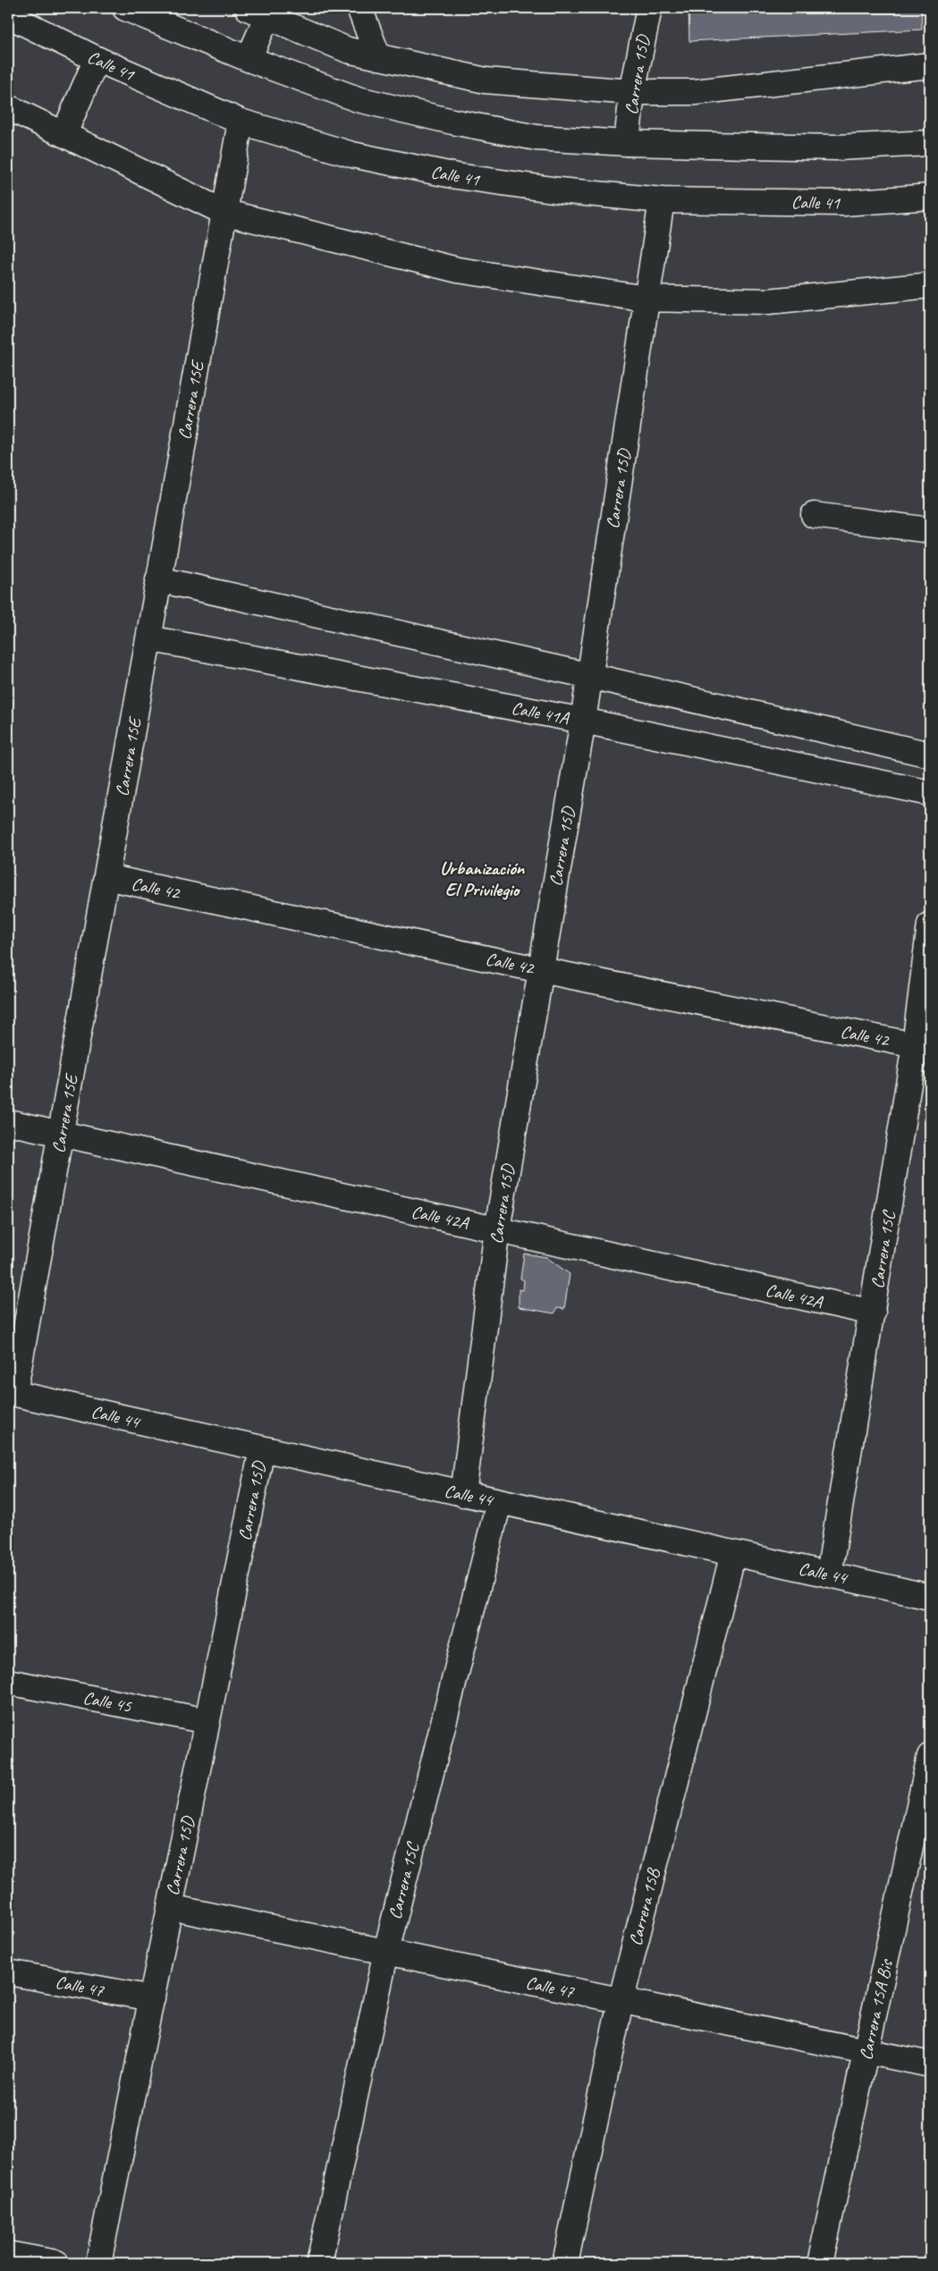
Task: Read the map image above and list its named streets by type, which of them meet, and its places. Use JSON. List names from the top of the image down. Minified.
{"streets":{"street":["Calle 41","Carrera 15D","Carrera 15E","Calle 41A","Calle 42","Calle 42A","Carrera 15C","Calle 44","Calle 45","Carrera 15B","Calle 47","Carrera 15A Bis"]},"crossings":[["Calle 41","Carrera 15D"],["Calle 41","Carrera 15E"],["Carrera 15D","Calle 41A"],["Carrera 15D","Calle 42"],["Carrera 15D","Calle 42A"],["Carrera 15D","Calle 44"],["Carrera 15D","Calle 45"],["Carrera 15D","Calle 47"],["Carrera 15E","Calle 41A"],["Carrera 15E","Calle 42"],["Carrera 15E","Calle 42A"],["Carrera 15E","Calle 44"],["Calle 42","Carrera 15C"],["Calle 42A","Carrera 15C"],["Carrera 15C","Calle 44"],["Carrera 15C","Calle 47"],["Calle 44","Carrera 15B"],["Carrera 15B","Calle 47"],["Calle 47","Carrera 15A Bis"]],"districts":["Urbanización El Privilegio"]}
